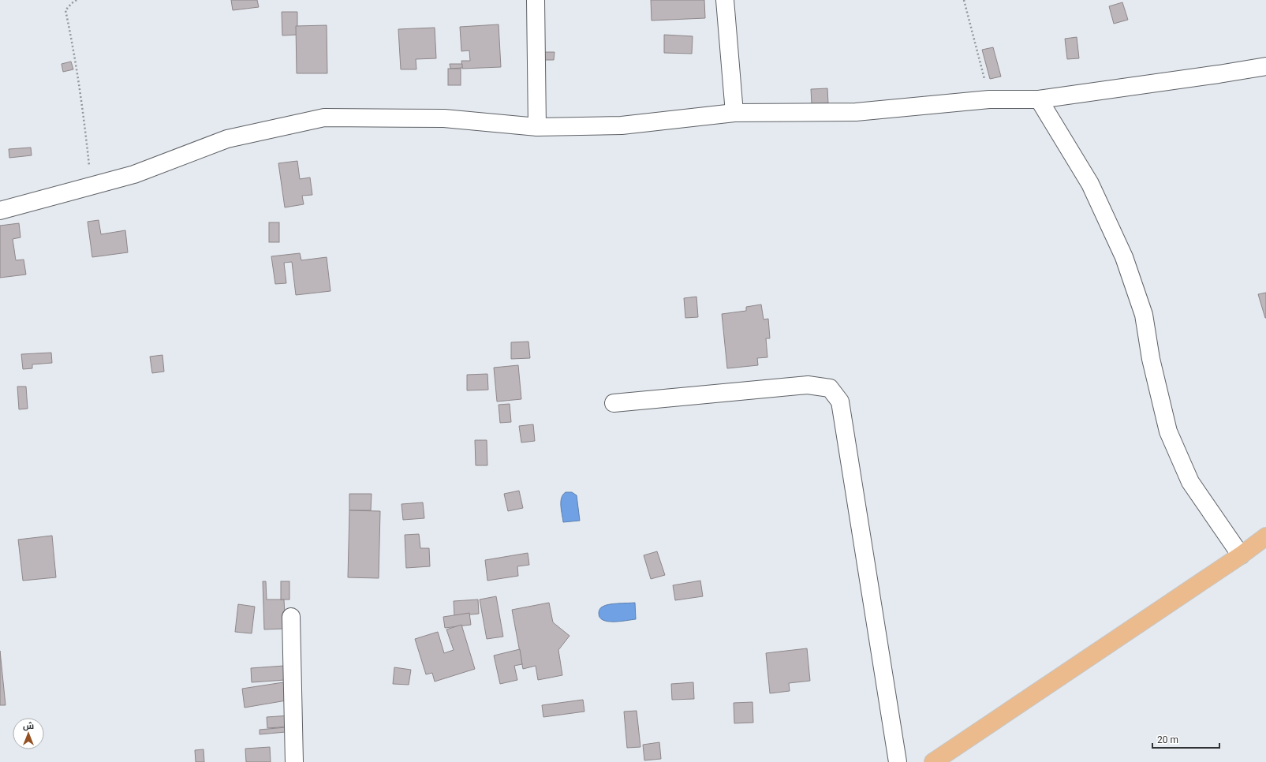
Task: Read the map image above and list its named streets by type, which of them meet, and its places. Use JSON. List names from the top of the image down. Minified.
{"scale_bar":"20 m","north":"top"}
